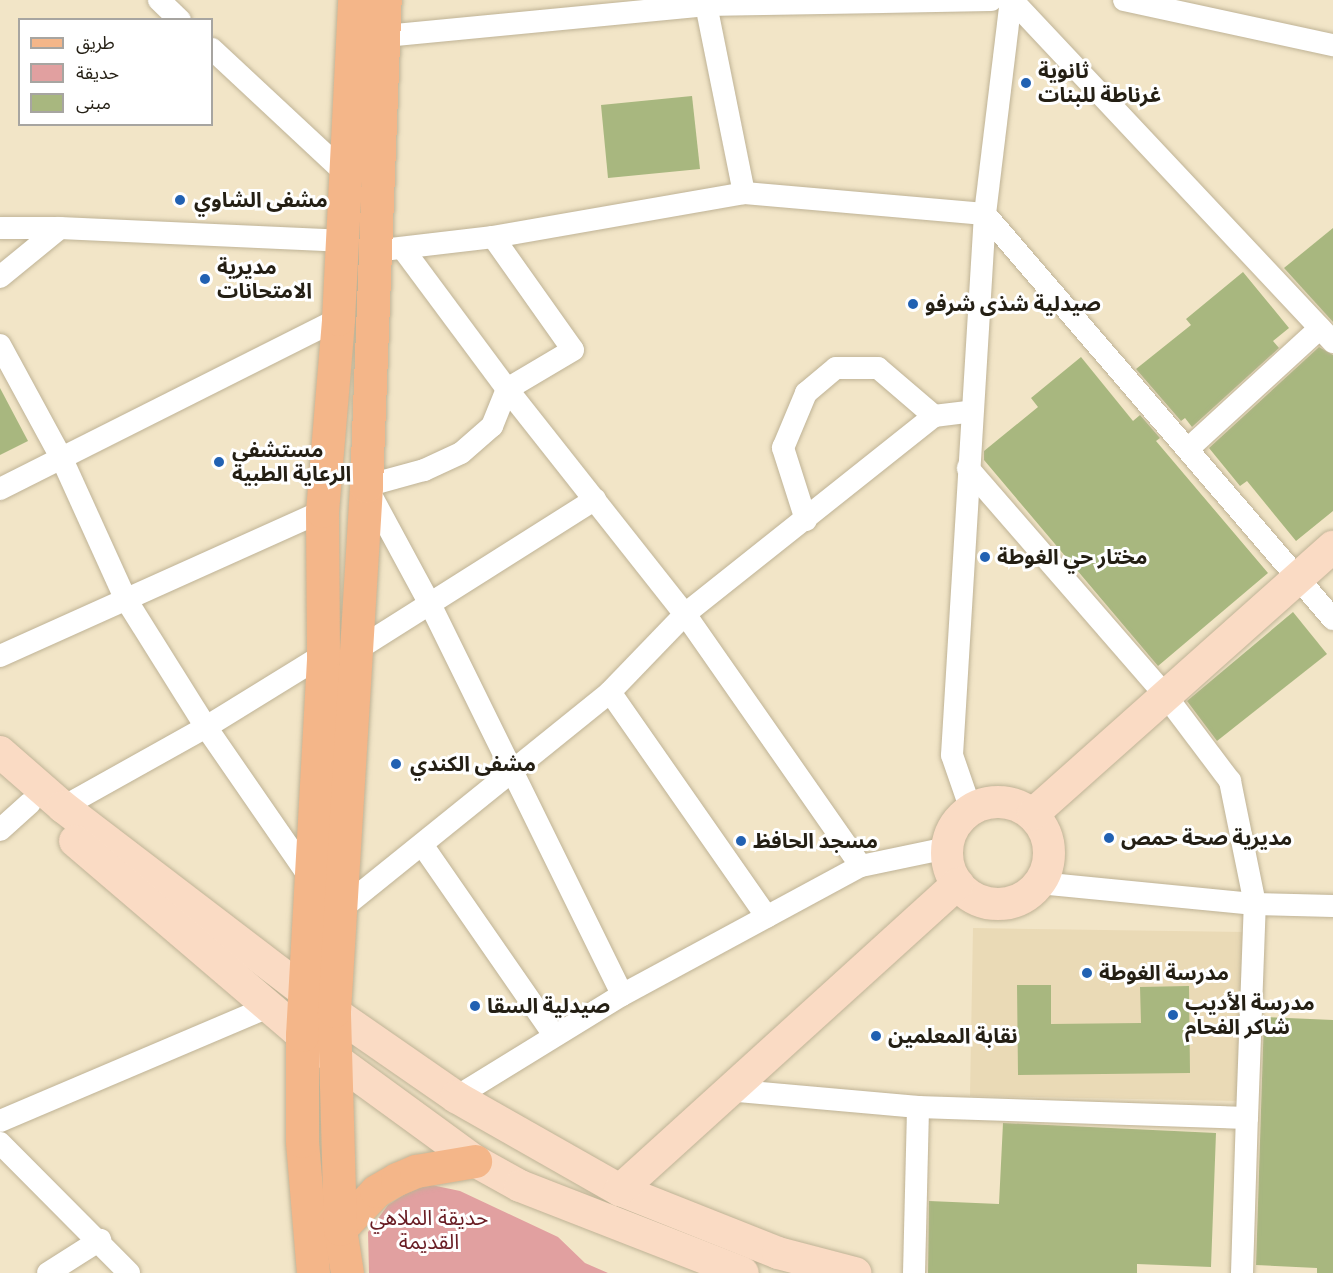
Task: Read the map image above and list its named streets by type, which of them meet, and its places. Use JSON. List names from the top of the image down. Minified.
{"parks":["حديقة الملاهي القديمة"],"places":["ثانوية غرناطة للبنات","مشفى الشاوي","مديرية الامتحانات","صيدلية شذى شرفو","مستشفى الرعاية الطبية","مختار حي الغوطة","مشفى الكندي","مديرية صحة حمص","مسجد الحافظ","مدرسة الغوطة","صيدلية السقا","مدرسة الأديب شاكر الفحام","نقابة المعلمين"],"legend":["طريق","حديقة","مبنى"]}
